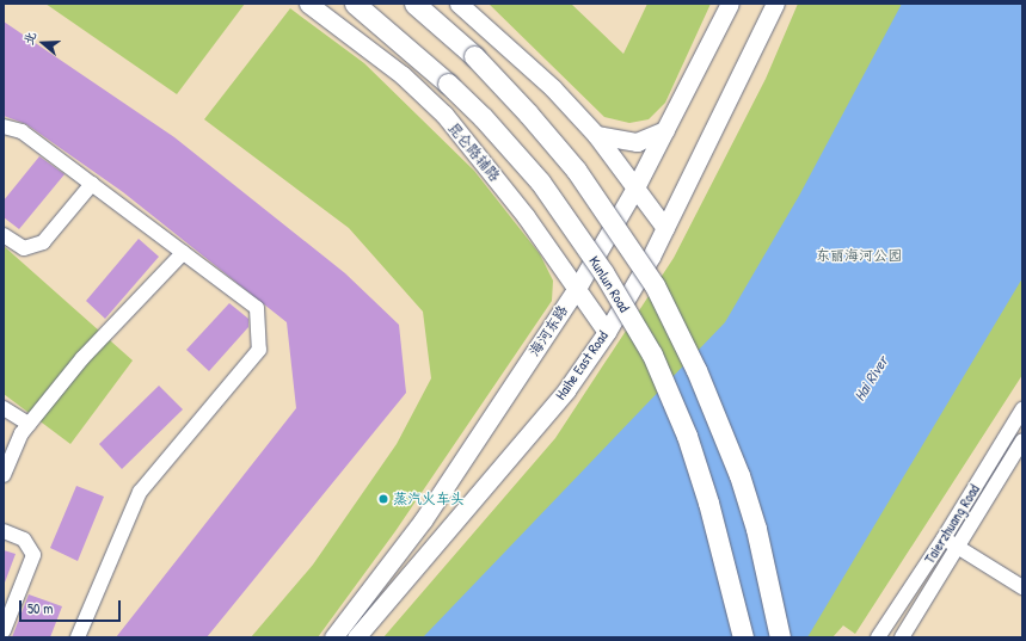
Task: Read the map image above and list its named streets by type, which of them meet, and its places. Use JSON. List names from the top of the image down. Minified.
{"streets":{"highway":["Kunlun Road"],"main road":["昆仑路辅路","海河东路","Haihe East Road"],"street":["Taierzhuang Road"]},"crossings":[["昆仑路辅路","海河东路"]],"water":["Hai River"],"parks":["东丽海河公园"],"places":["蒸汽火车头"],"scale_bar":"50 m","north":"left"}
